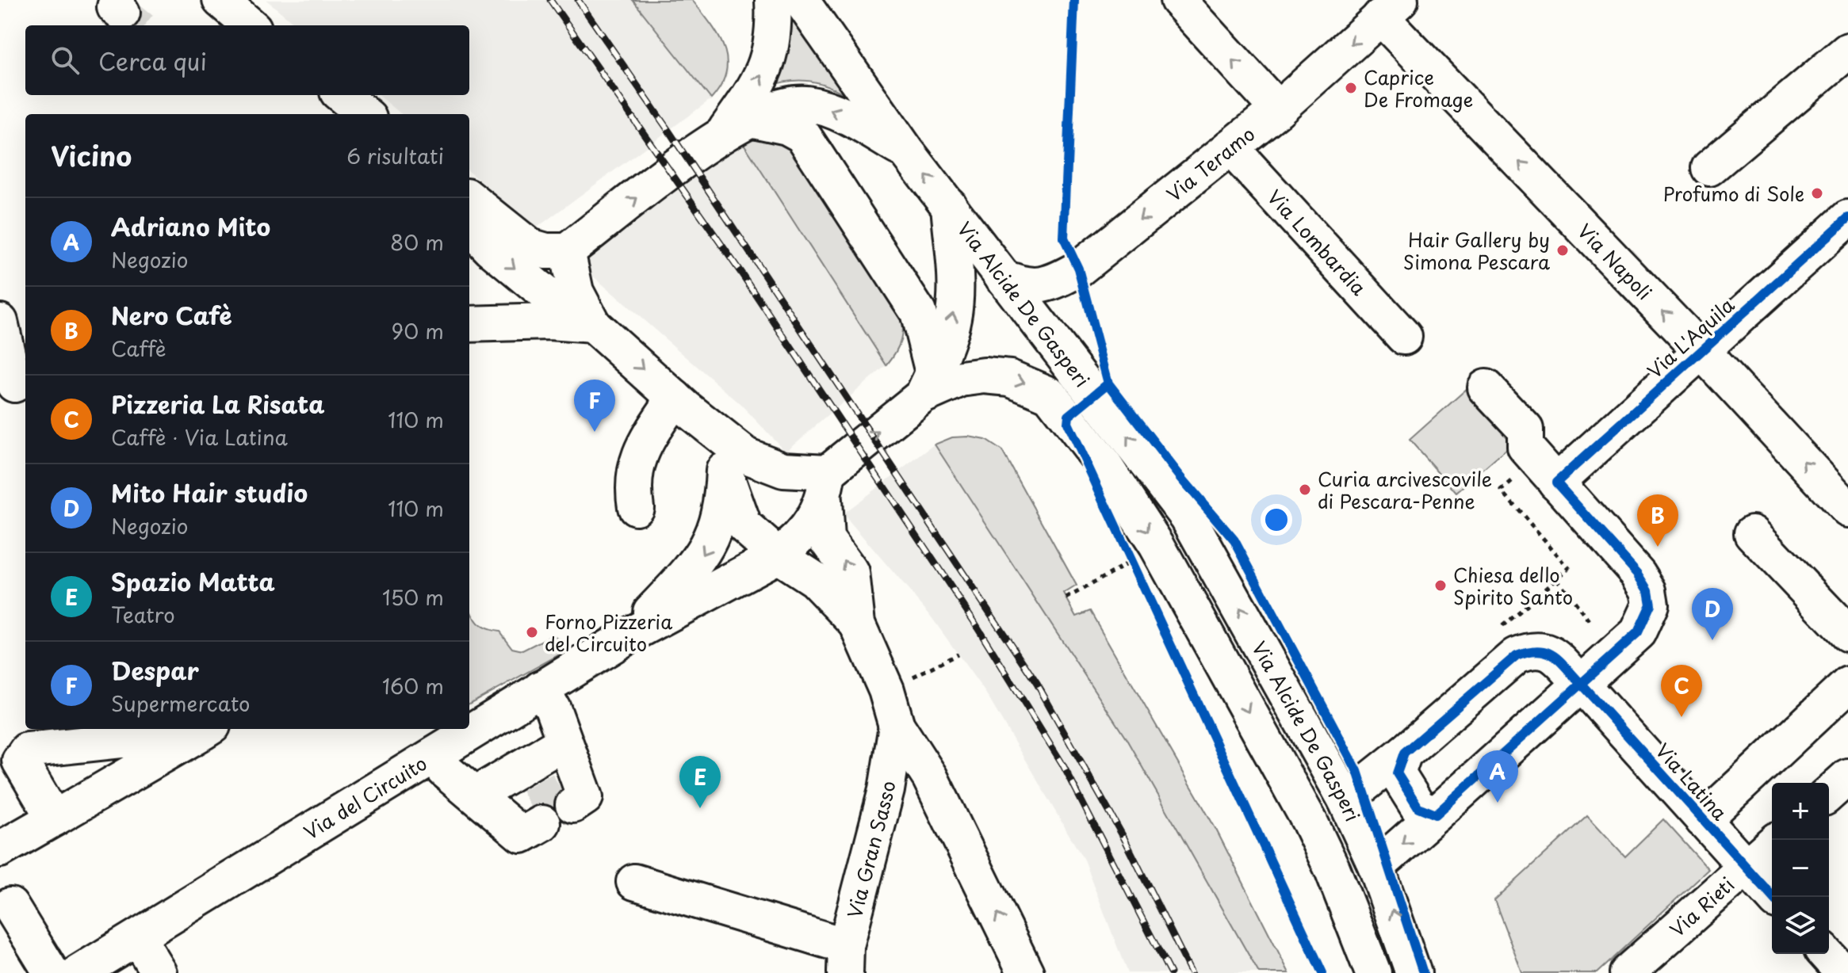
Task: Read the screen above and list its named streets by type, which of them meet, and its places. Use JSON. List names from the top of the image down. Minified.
{"streets":{"main road":["Via Teramo","Via Lombardia","Via Napoli","Via Alcide De Gasperi","Via L'Aquila","Via Latina","Via del Circuito","Via Gran Sasso","Via Rieti"]},"crossings":[["Via Teramo","Via Lombardia"],["Via Teramo","Via Napoli"],["Via Teramo","Via Alcide De Gasperi"],["Via Napoli","Via L'Aquila"],["Via Latina","Via Rieti"]],"one_way":["Via Teramo","Via Napoli"],"places":["Caprice De Fromage","Profumo di Sole","Hair Gallery by Simona Pescara","Curia arcivescovile di Pescara-Penne","Chiesa dello Spirito Santo","Forno Pizzeria del Circuito"],"page":{"search":"Cerca qui","heading":["Vicino","6 risultati"],"list":[{"mark":"A","name":"Adriano Mito","note":"Negozio","value":"80 m"},{"mark":"B","name":"Nero Cafè","note":"Caffè","value":"90 m"},{"mark":"C","name":"Pizzeria La Risata","note":"Caffè · Via Latina","value":"110 m"},{"mark":"D","name":"Mito Hair studio","note":"Negozio","value":"110 m"},{"mark":"E","name":"Spazio Matta","note":"Teatro","value":"150 m"},{"mark":"F","name":"Despar","note":"Supermercato","value":"160 m"}],"pins":["F","B","D","C","A","E"],"map_buttons":["+","−"]}}
